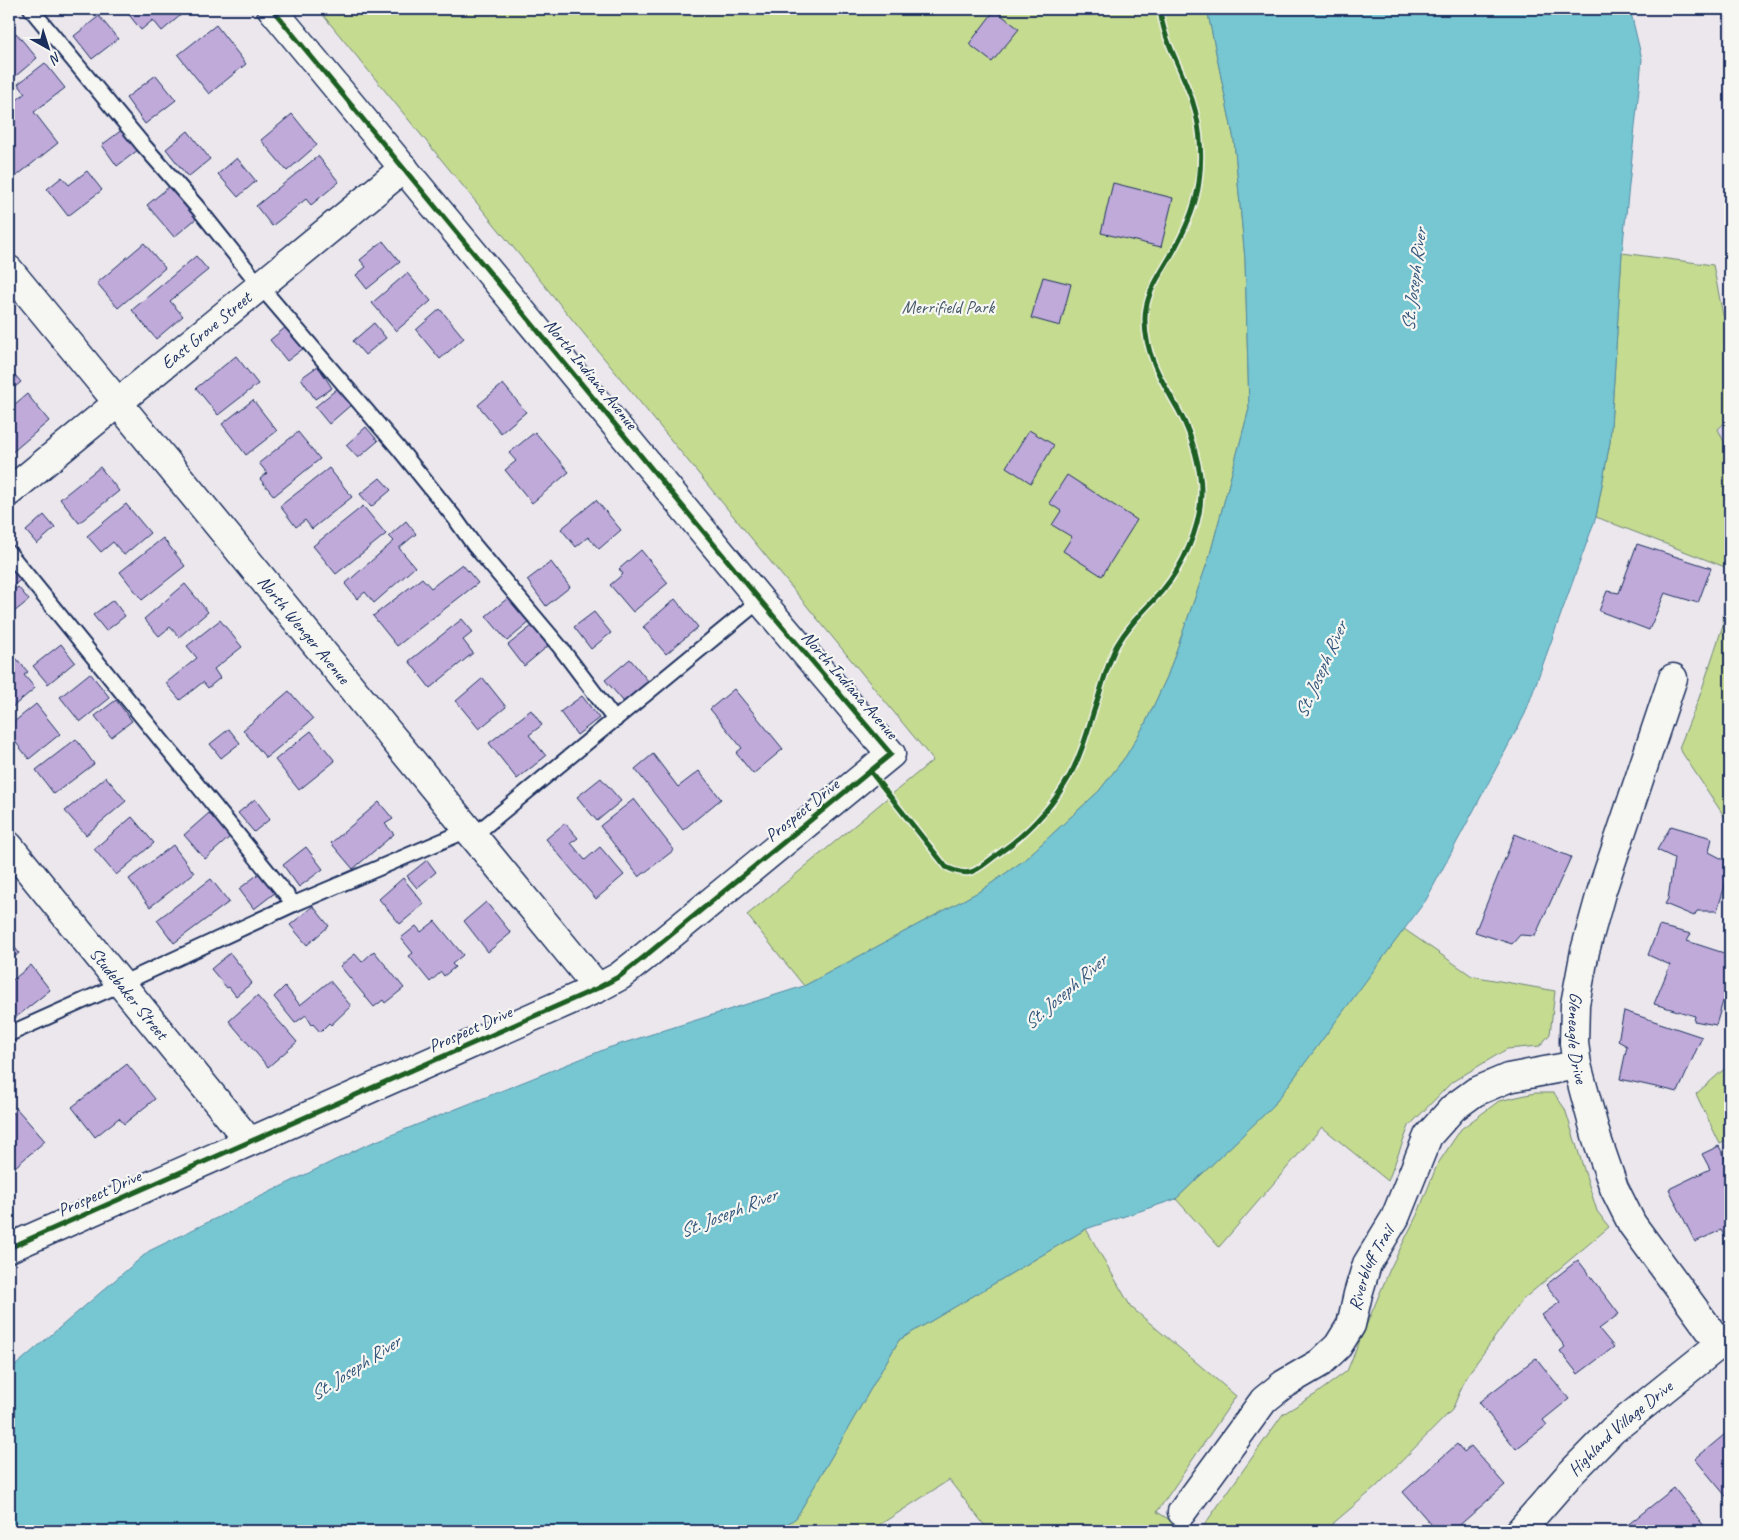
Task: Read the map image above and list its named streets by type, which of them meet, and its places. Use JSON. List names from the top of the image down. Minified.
{"streets":{"street":["East Grove Street","North Indiana Avenue","North Wenger Avenue","Prospect Drive","Studebaker Street","Gleneagle Drive","Riverbluff Trail","Highland Village Drive"]},"crossings":[["East Grove Street","North Indiana Avenue"],["East Grove Street","North Wenger Avenue"],["North Indiana Avenue","Prospect Drive"],["North Wenger Avenue","Prospect Drive"],["Prospect Drive","Studebaker Street"],["Gleneagle Drive","Riverbluff Trail"],["Gleneagle Drive","Highland Village Drive"]],"water":["St. Joseph River"],"parks":["Merrifield Park"],"north":"bottom right"}
